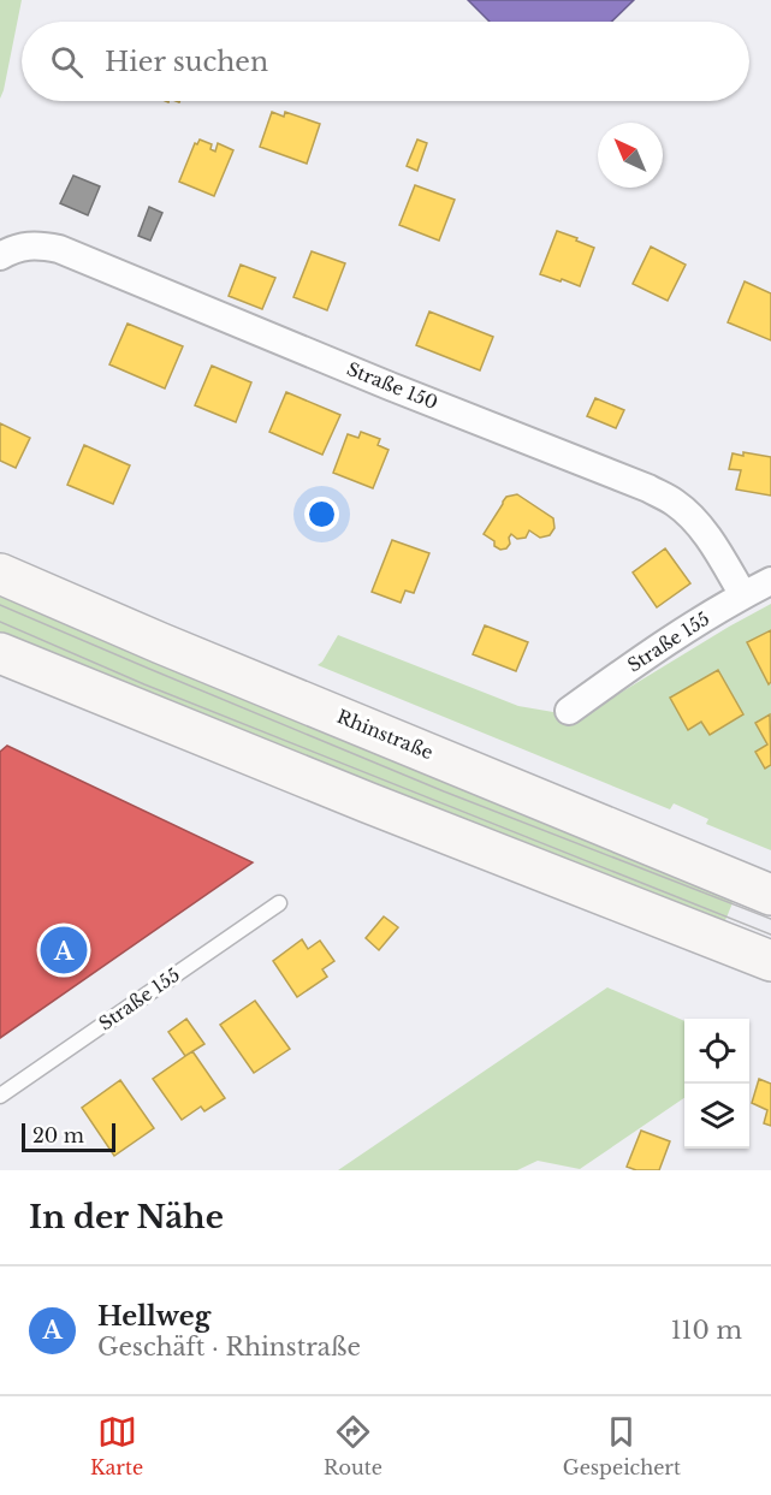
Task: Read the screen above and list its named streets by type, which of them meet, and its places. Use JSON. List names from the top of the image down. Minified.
{"streets":{"main road":["Rhinstraße"],"street":["Straße 150","Straße 155"]},"crossings":[["Straße 150","Straße 155"]],"scale_bar":"20 m","north":"top left","page":{"search":"Hier suchen","pins":"A","scale":"20 m","heading":"In der Nähe","list":[{"mark":"A","name":"Hellweg","note":"Geschäft · Rhinstraße","value":"110 m"}],"nav":["Karte","Route","Gespeichert"]}}
